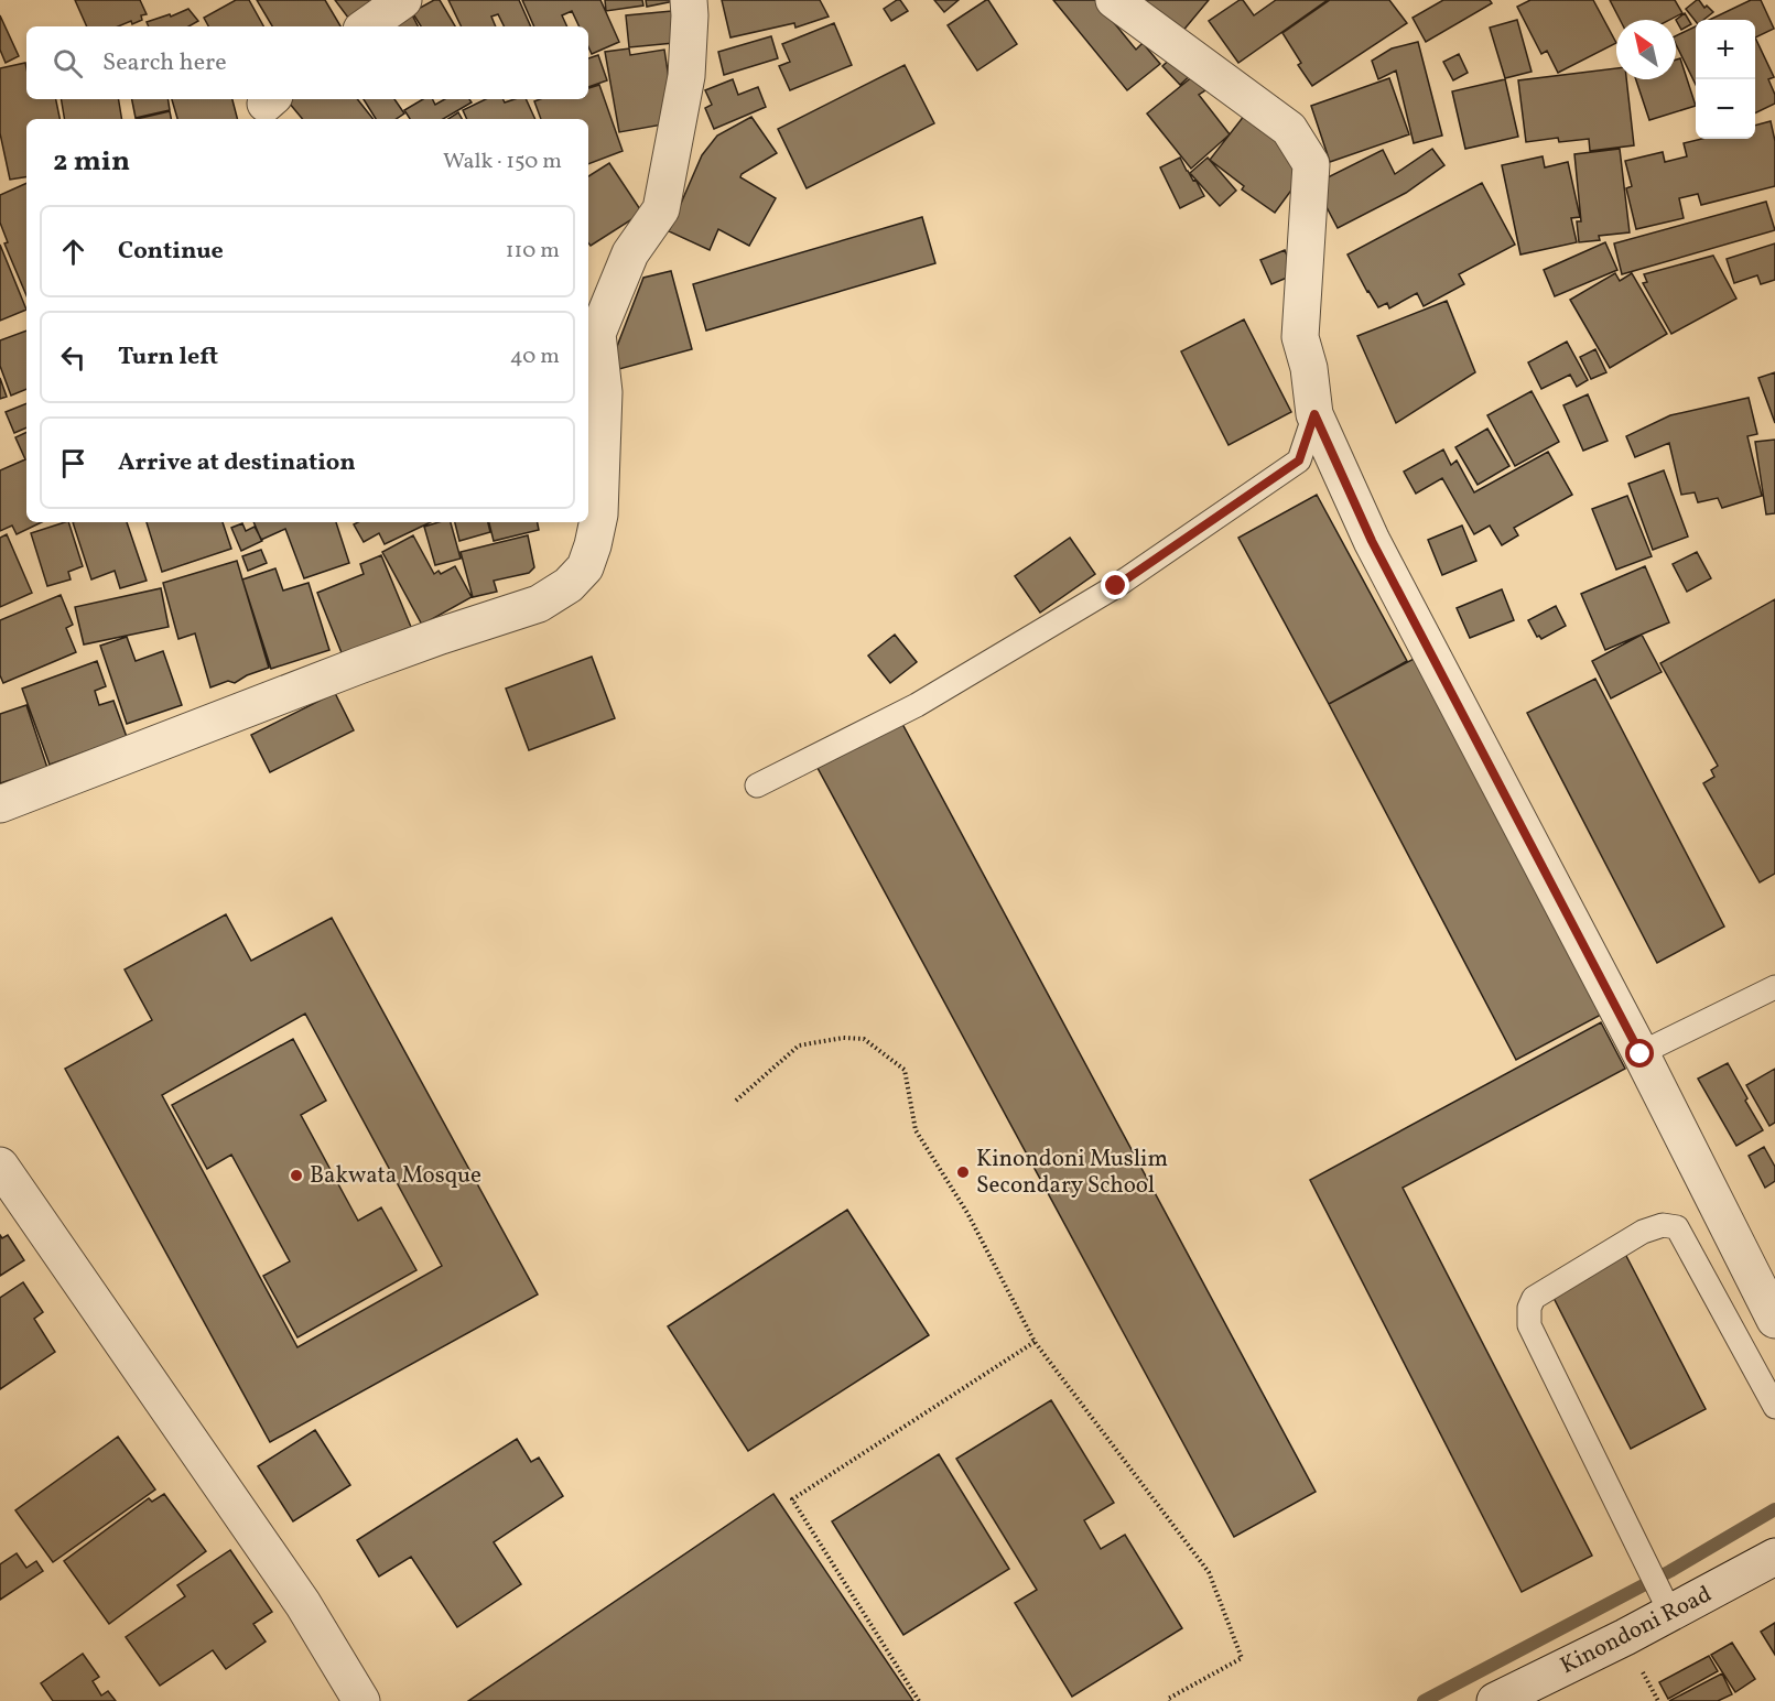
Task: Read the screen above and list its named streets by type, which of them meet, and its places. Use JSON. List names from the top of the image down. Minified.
{"streets":{"street":["Kinondoni Road"]},"places":["Kinondoni Muslim Secondary School","Bakwata Mosque"],"north":"top left","page":{"map_buttons":["+","−"],"search":"Search here","heading":["2 min","Walk · 150 m"],"list":[["Continue","110 m"],["Turn left","40 m"],"Arrive at destination"]}}
